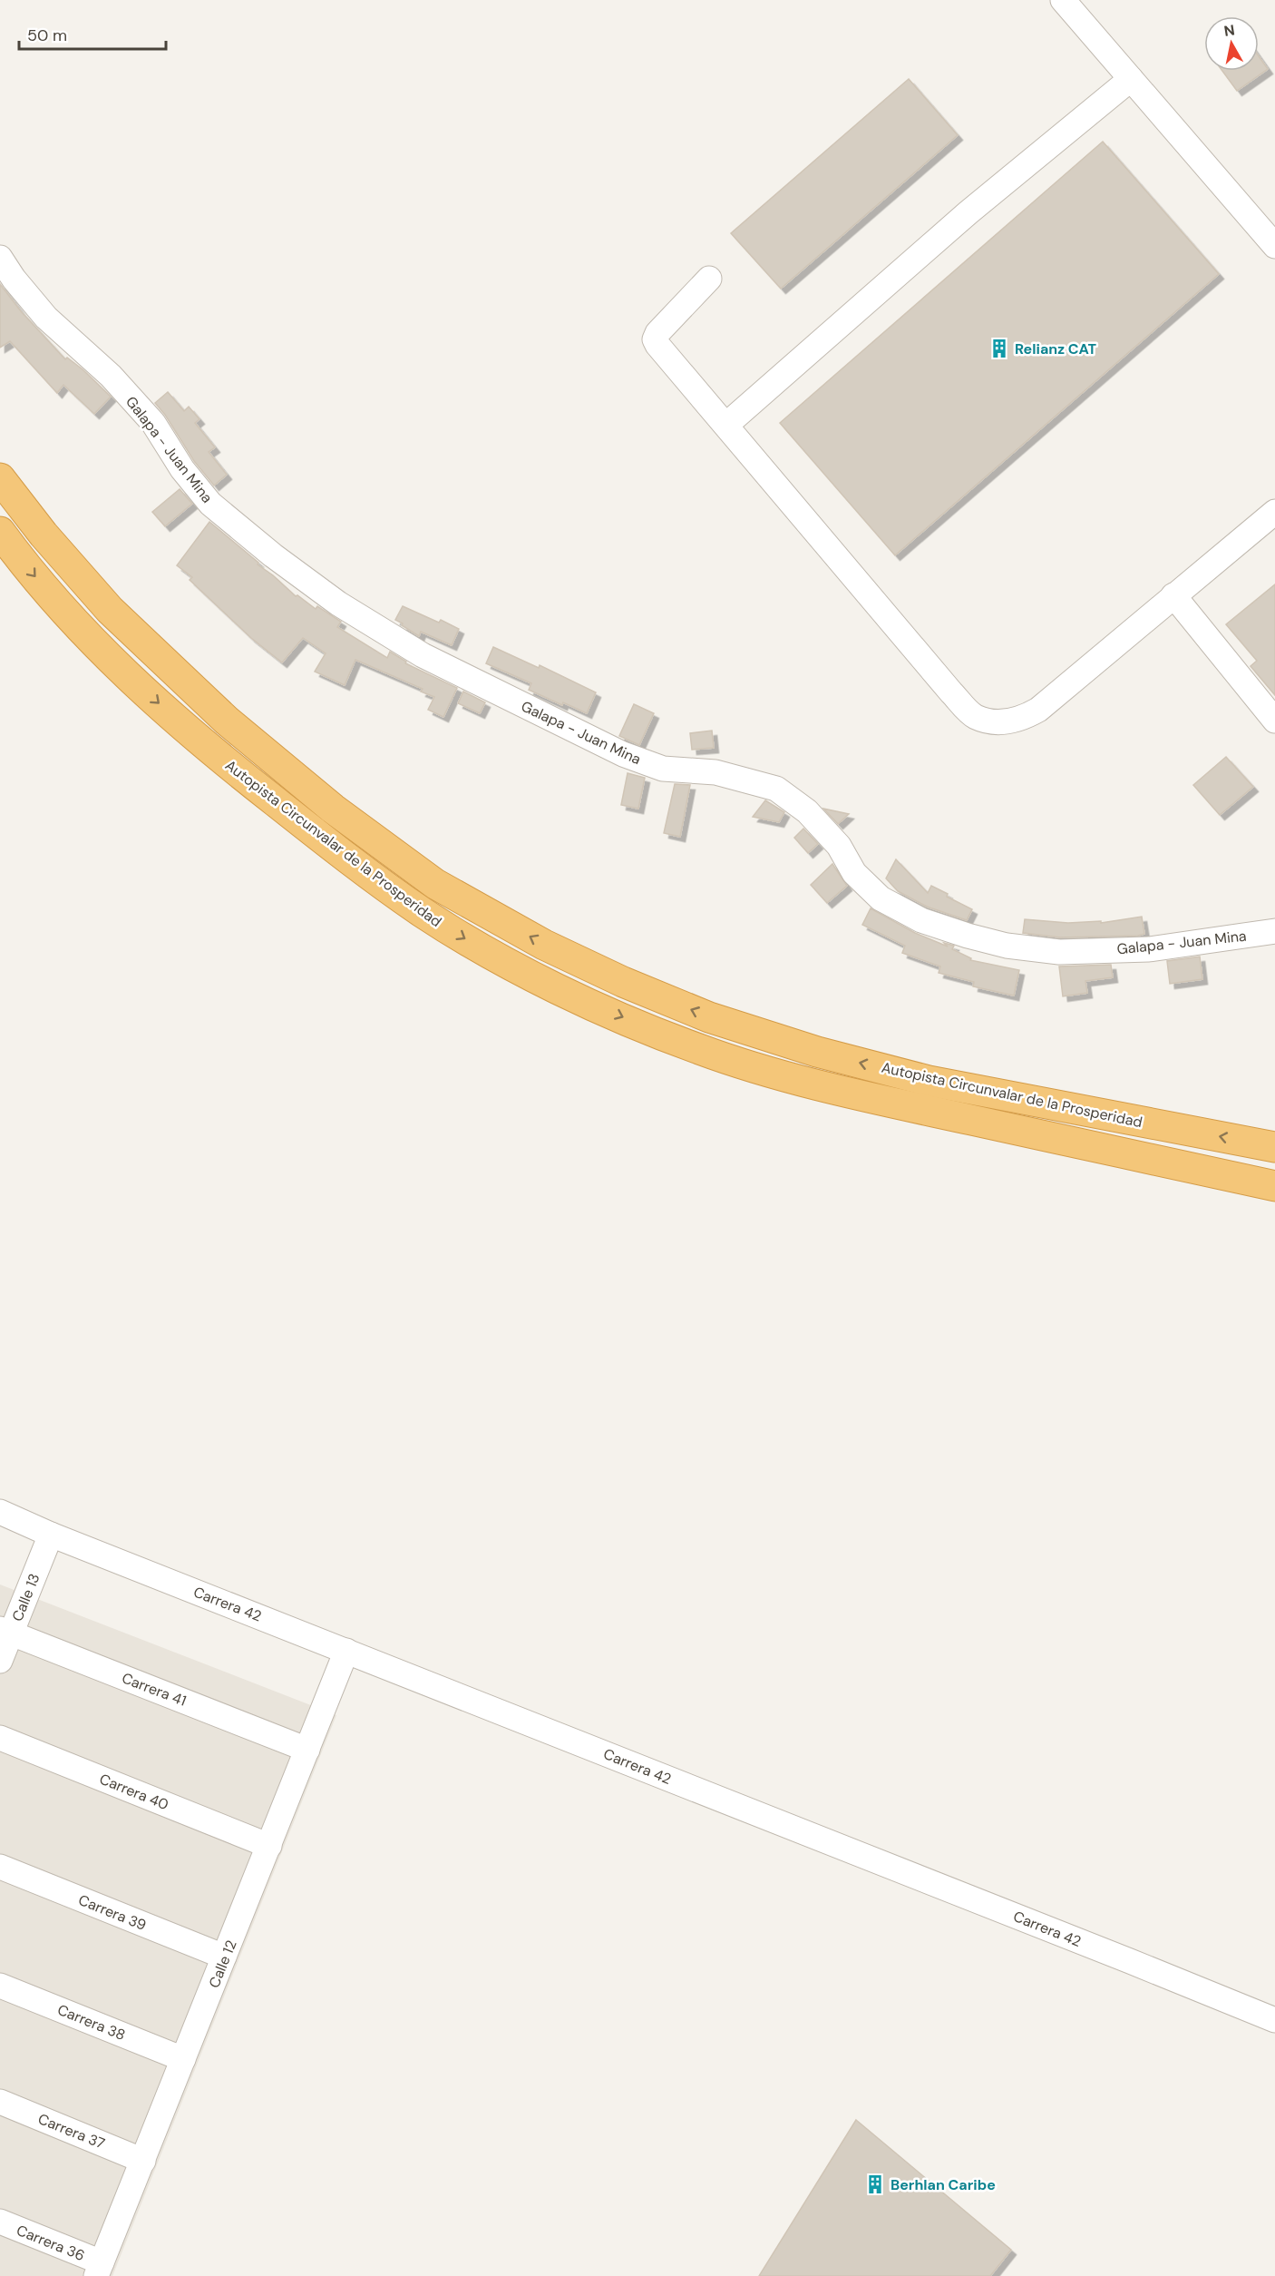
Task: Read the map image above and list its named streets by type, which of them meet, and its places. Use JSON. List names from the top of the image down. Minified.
{"streets":{"highway":["Autopista Circunvalar de la Prosperidad"],"street":["Galapa - Juan Mina","Calle 13","Carrera 42","Carrera 41","Carrera 40","Carrera 39","Calle 12","Carrera 38","Carrera 37","Carrera 36"]},"crossings":[["Calle 13","Carrera 42"],["Calle 13","Carrera 41"],["Carrera 42","Calle 12"],["Carrera 41","Calle 12"],["Carrera 40","Calle 12"],["Carrera 39","Calle 12"],["Calle 12","Carrera 38"],["Calle 12","Carrera 37"],["Calle 12","Carrera 36"]],"places":{"building":["Relianz CAT","Berhlan Caribe"]},"scale_bar":"50 m","north":"top"}
